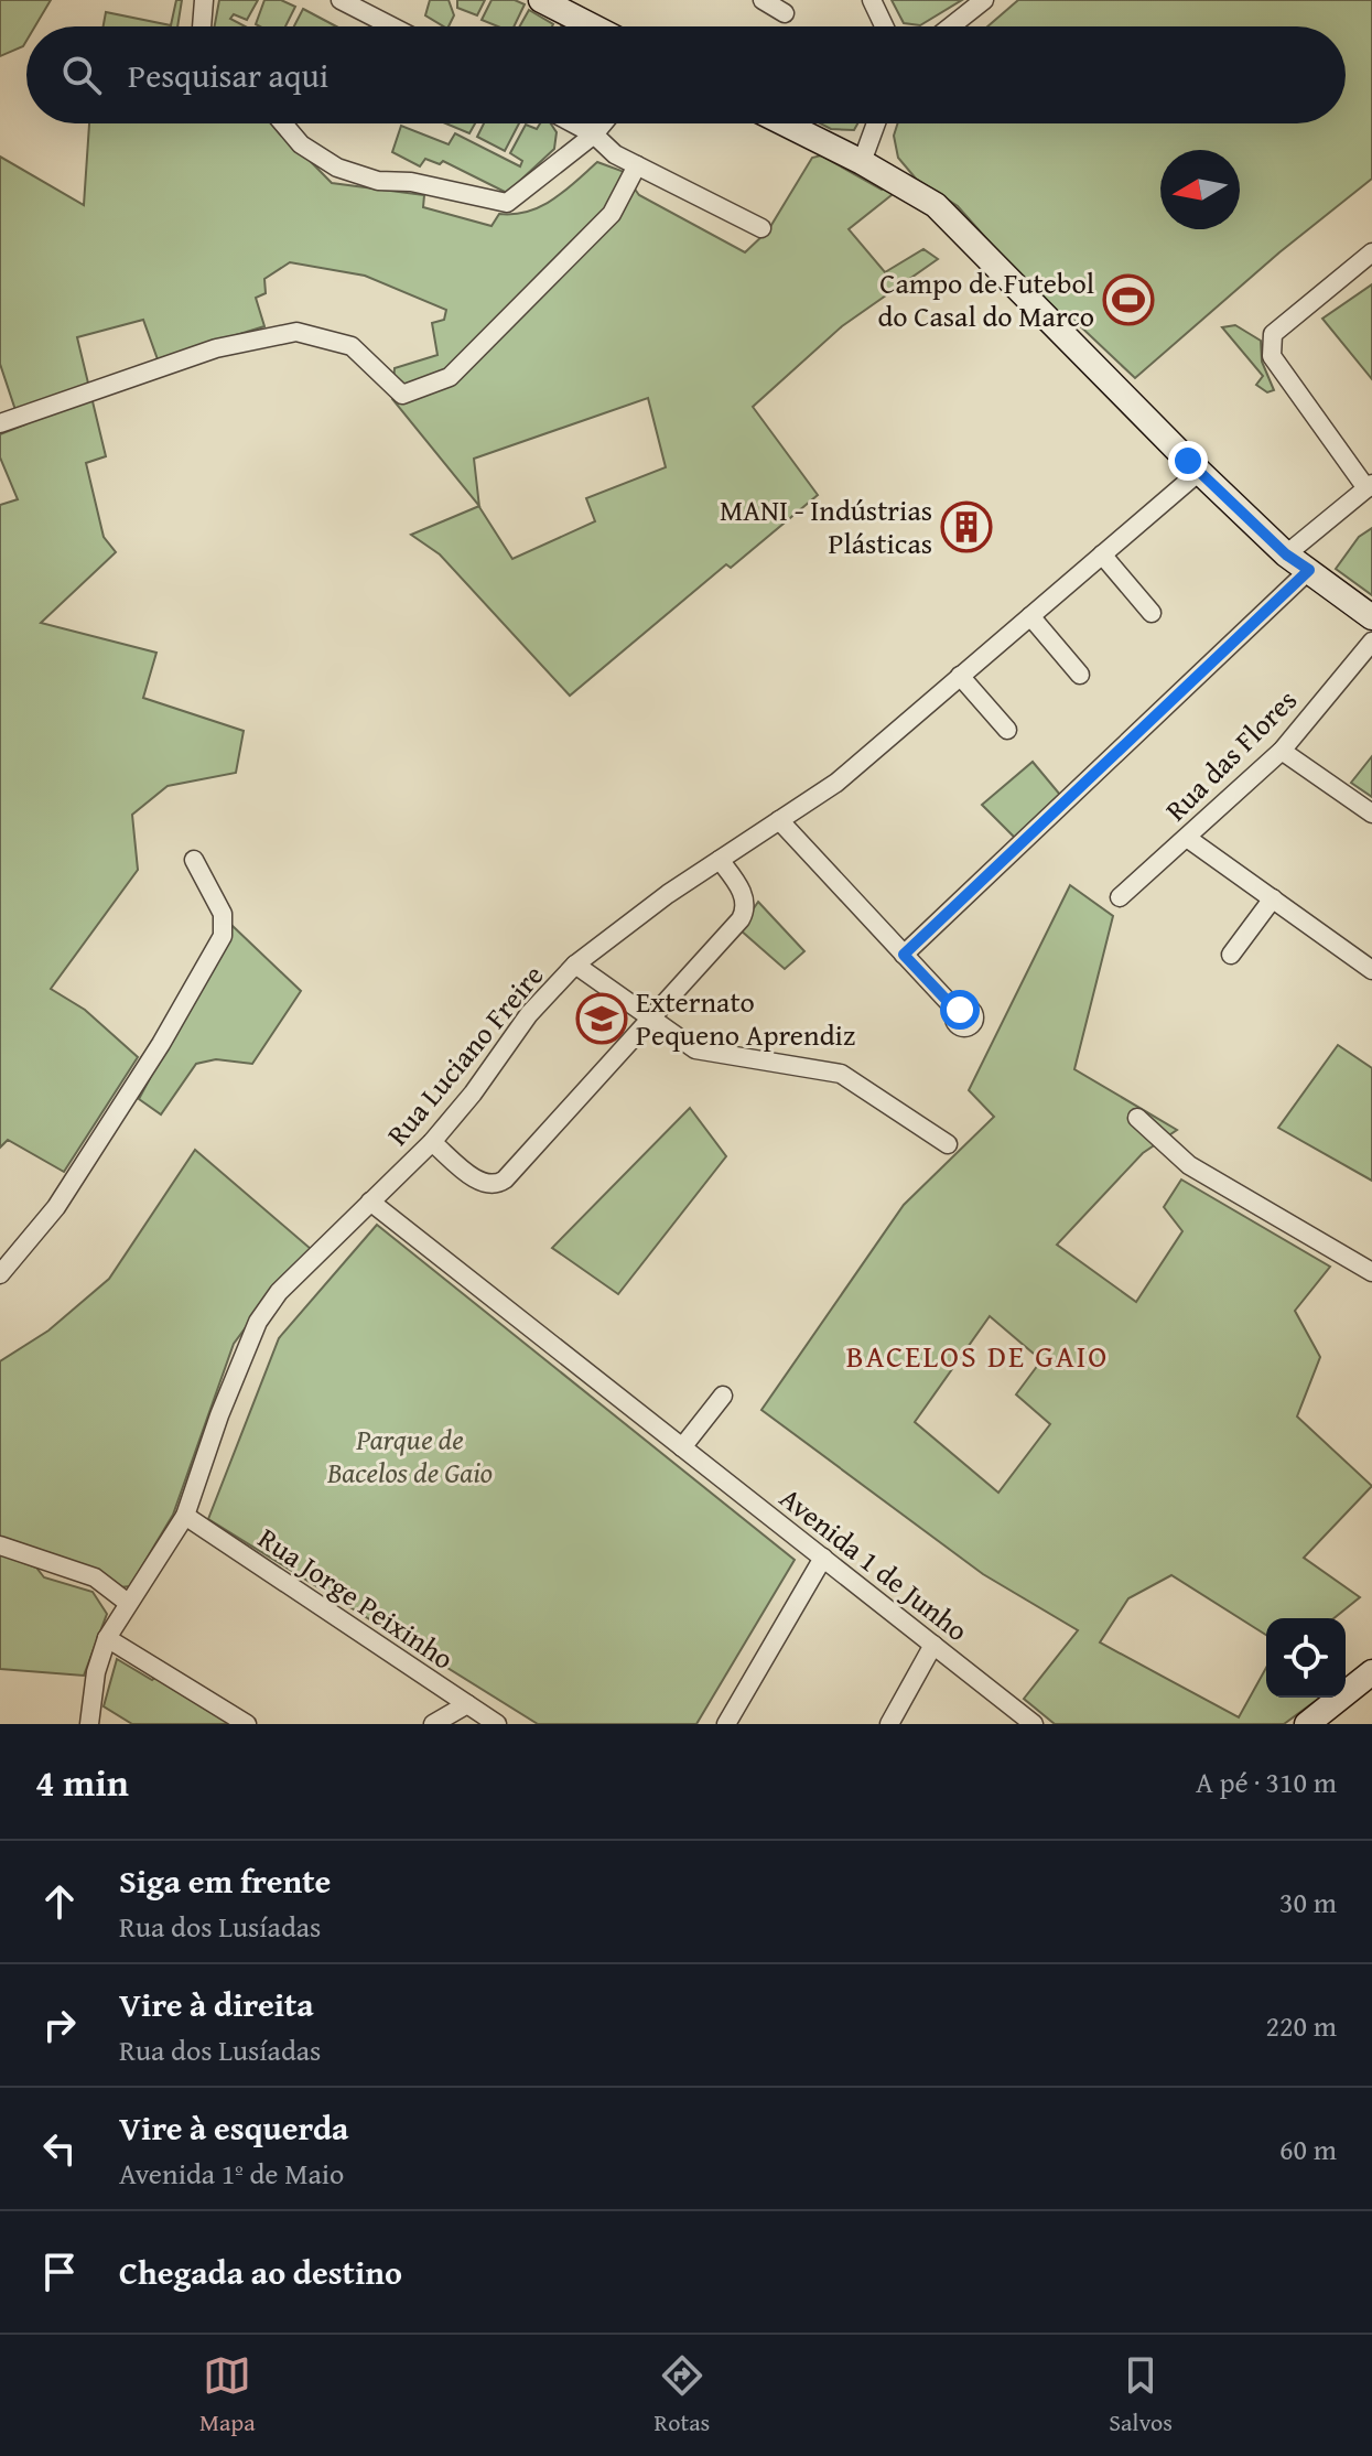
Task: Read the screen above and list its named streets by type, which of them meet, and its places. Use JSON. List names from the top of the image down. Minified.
{"streets":{"street":["Rua das Flores","Rua Luciano Freire","Avenida 1 de Junho","Rua Jorge Peixinho"]},"crossings":[["Rua Luciano Freire","Avenida 1 de Junho"],["Rua Luciano Freire","Rua Jorge Peixinho"]],"districts":["BACELOS DE GAIO"],"parks":["Parque de Bacelos de Gaio"],"places":{"sports":["Campo de Futebol do Casal do Marco"],"building":["MANI - Indústrias Plásticas"],"school or university":["Externato Pequeno Aprendiz"]},"north":"left","page":{"search":"Pesquisar aqui","heading":["4 min","A pé · 310 m"],"list":[["Siga em frente","Rua dos Lusíadas","30 m"],["Vire à direita","Rua dos Lusíadas","220 m"],["Vire à esquerda","Avenida 1º de Maio","60 m"],"Chegada ao destino"],"nav":["Mapa","Rotas","Salvos"]}}
